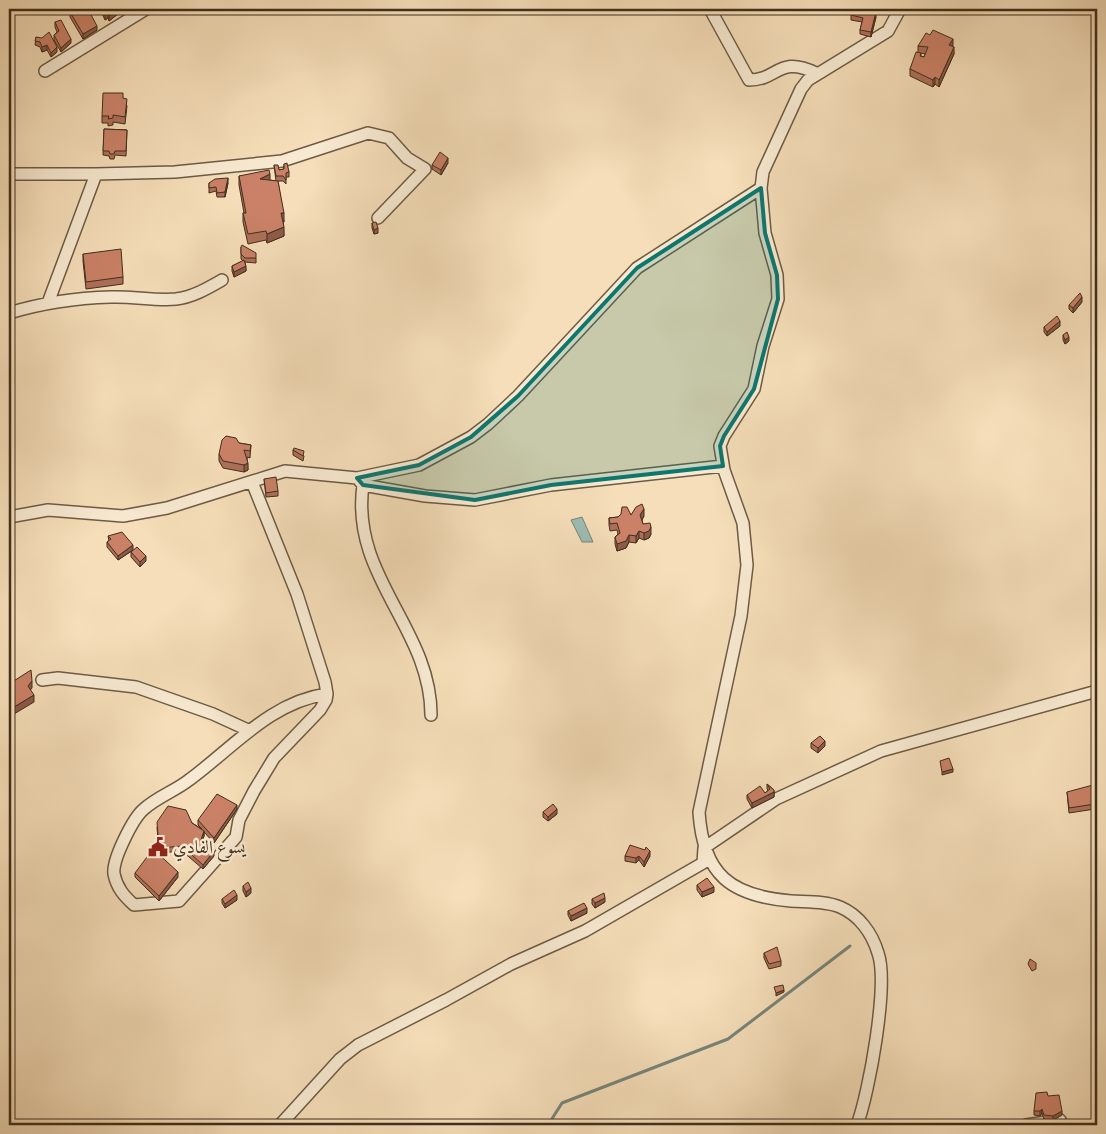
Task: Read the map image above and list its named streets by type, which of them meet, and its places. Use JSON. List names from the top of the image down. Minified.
{"places":{"public building":["يسوع الفادي"]}}
